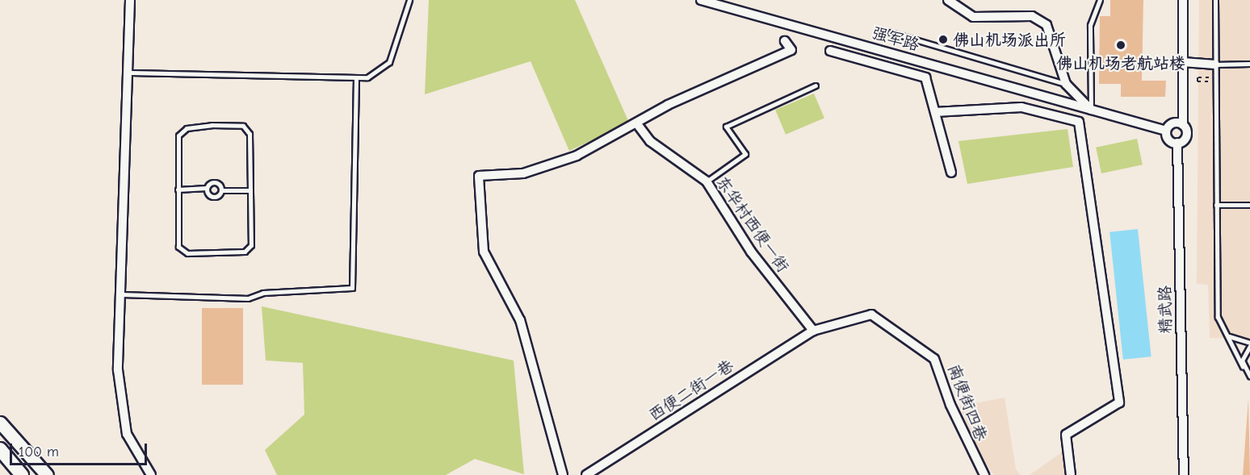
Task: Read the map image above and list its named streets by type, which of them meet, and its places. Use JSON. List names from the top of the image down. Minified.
{"streets":{"street":["强军路","东华村西便一街","精武路","西便二街一巷","南便街四巷"]},"crossings":[["强军路","精武路"],["东华村西便一街","西便二街一巷"],["东华村西便一街","南便街四巷"],["西便二街一巷","南便街四巷"]],"places":["佛山机场派出所","佛山机场老航站楼"],"scale_bar":"100 m"}
